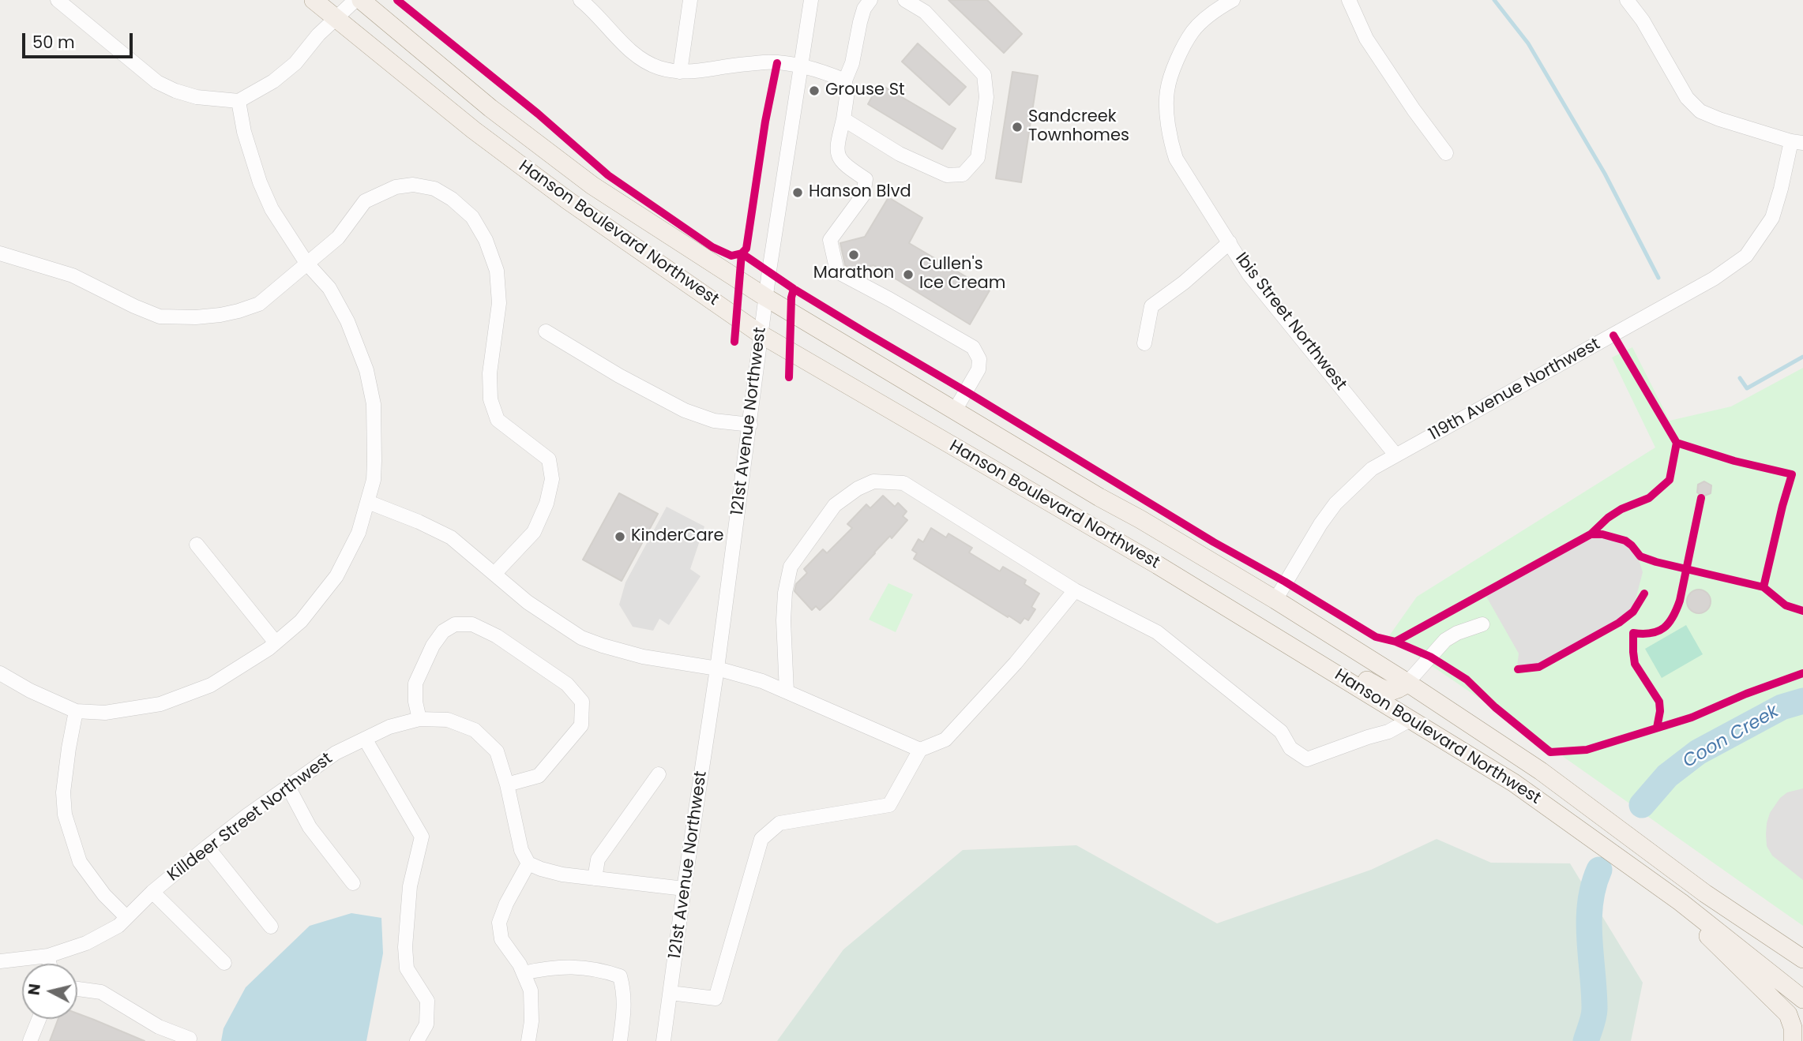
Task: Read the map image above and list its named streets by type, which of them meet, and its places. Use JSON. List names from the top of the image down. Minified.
{"streets":{"main road":["Hanson Boulevard Northwest"],"street":["Ibis Street Northwest","119th Avenue Northwest","121st Avenue Northwest","Killdeer Street Northwest"]},"crossings":[["Hanson Boulevard Northwest","119th Avenue Northwest"],["Hanson Boulevard Northwest","121st Avenue Northwest"],["Ibis Street Northwest","119th Avenue Northwest"]],"water":["Coon Creek"],"places":["Grouse St","Sandcreek Townhomes","Hanson Blvd","Marathon","Cullen's Ice Cream","KinderCare"],"scale_bar":"50 m","north":"left"}
